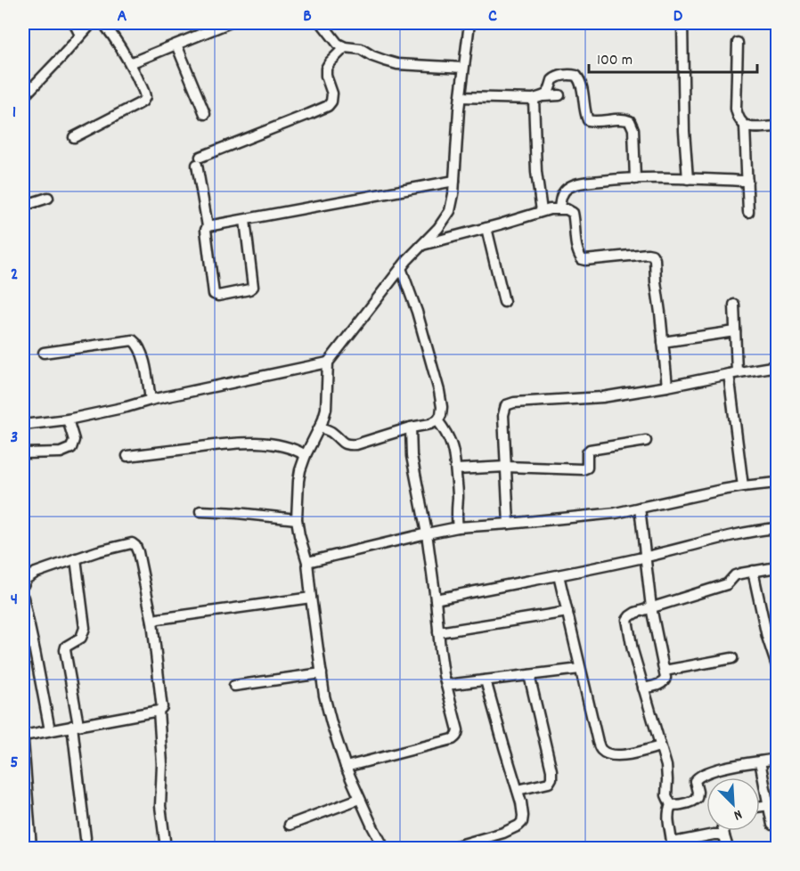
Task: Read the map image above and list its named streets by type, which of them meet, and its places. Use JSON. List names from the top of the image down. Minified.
{"scale_bar":"100 m","north":"bottom right","grid":{"columns":["A","B","C","D"],"rows":["1","2","3","4","5"]}}
